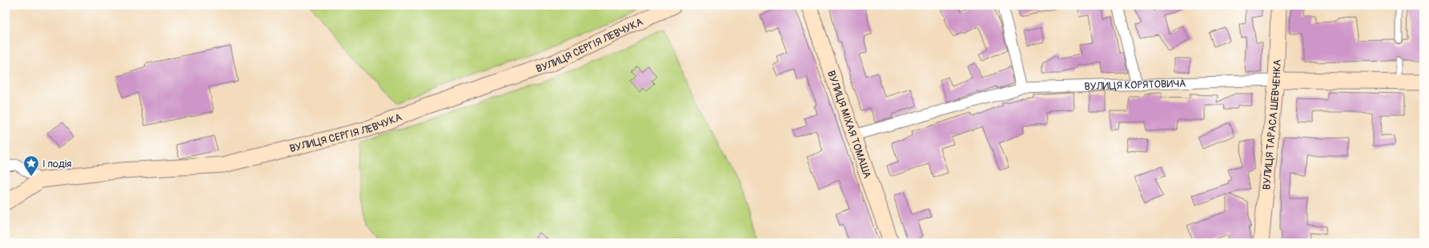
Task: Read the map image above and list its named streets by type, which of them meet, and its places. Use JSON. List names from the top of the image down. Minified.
{"streets":{"main road":["ВУЛИЦЯ СЕРГІЯ ЛЕВЧУКА","ВУЛИЦЯ КОРЯТОВИЧА","ВУЛИЦЯ МІХАЯ ТОМАША","ВУЛИЦЯ ТАРАСА ШЕВЧЕНКА"]},"crossings":[["ВУЛИЦЯ КОРЯТОВИЧА","ВУЛИЦЯ МІХАЯ ТОМАША"],["ВУЛИЦЯ КОРЯТОВИЧА","ВУЛИЦЯ ТАРАСА ШЕВЧЕНКА"]],"places":{"place":["I подія"]}}
